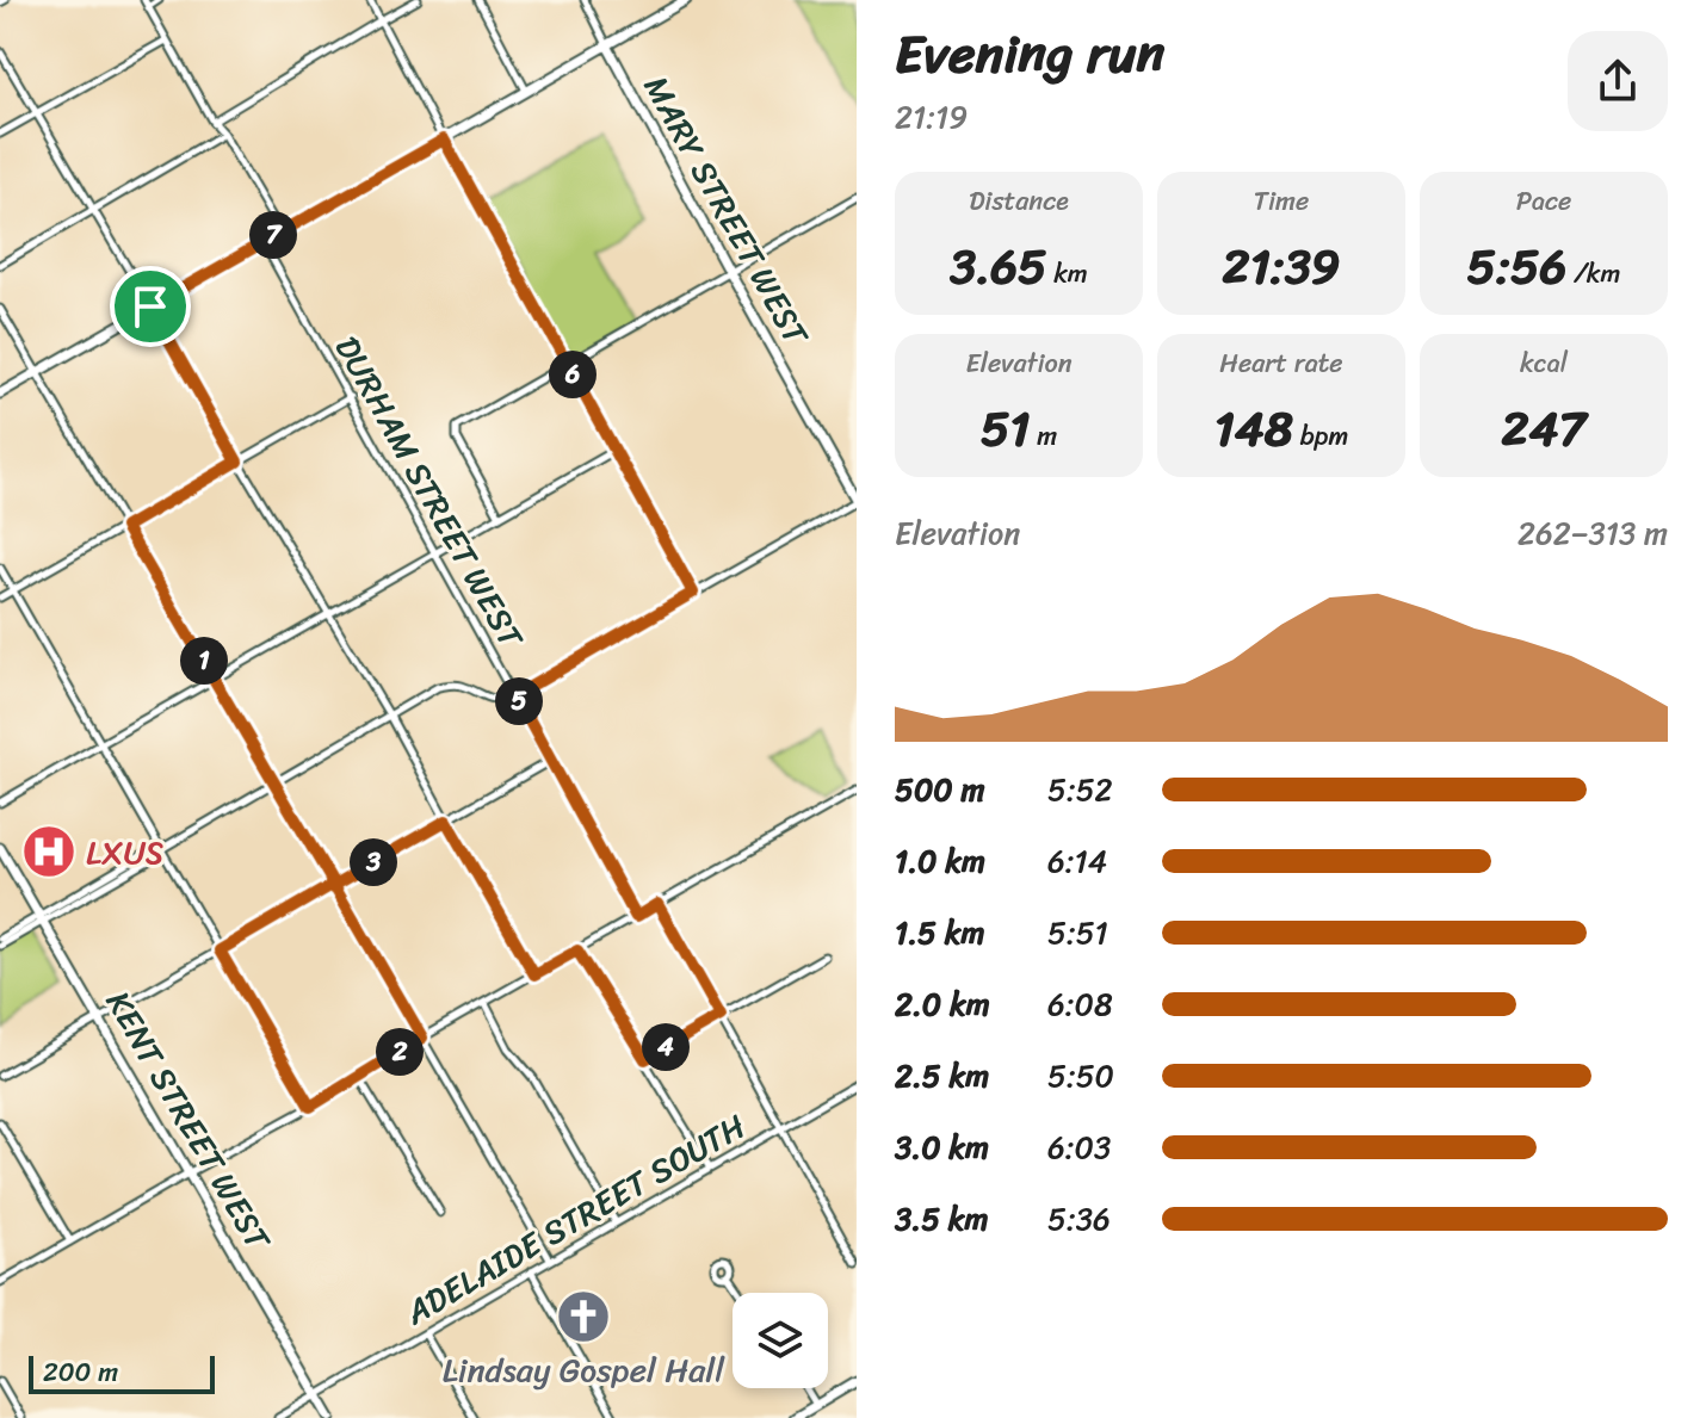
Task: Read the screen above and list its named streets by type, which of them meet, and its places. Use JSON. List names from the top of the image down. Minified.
{"streets":{"main road":["MARY STREET WEST","KENT STREET WEST"],"street":["DURHAM STREET WEST","ADELAIDE STREET SOUTH"]},"crossings":[["KENT STREET WEST","ADELAIDE STREET SOUTH"]],"places":{"hospital":["LXUS"],"church":["Lindsay Gospel Hall"]},"scale_bar":"200 m","page":{"heading":["Evening run","21:19"],"stats":[["Distance","3.65 km"],["Time","21:39"],["Pace","5:56 /km"],["Elevation","51 m"],["Heart rate","148 bpm"],["kcal","247"]],"pins":["7","6","1","5","3","4","2"],"chart":["Elevation","262–313 m"],"list":[{"name":"500 m","note":"5:52"},{"name":"1.0 km","note":"6:14"},{"name":"1.5 km","note":"5:51"},{"name":"2.0 km","note":"6:08"},{"name":"2.5 km","note":"5:50"},{"name":"3.0 km","note":"6:03"},{"name":"3.5 km","note":"5:36"}],"scale":"200 m"}}
